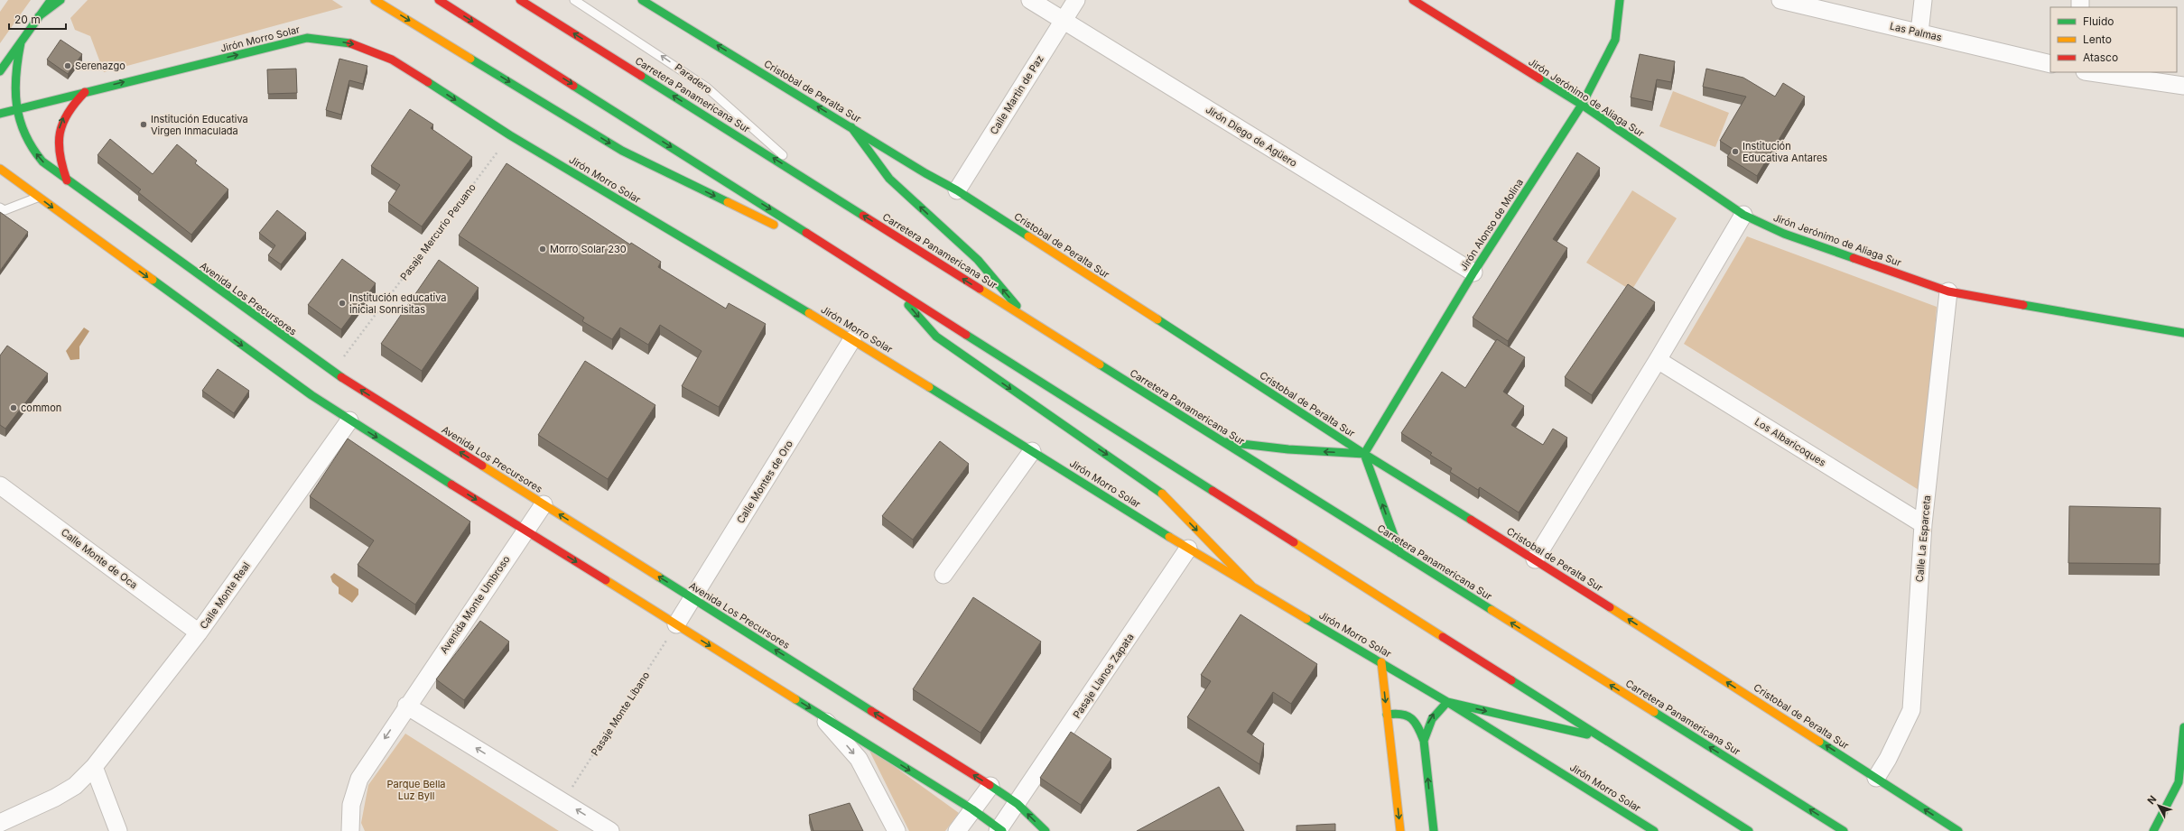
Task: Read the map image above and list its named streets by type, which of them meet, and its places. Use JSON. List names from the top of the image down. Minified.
{"streets":{"main road":["Jirón Morro Solar","Cristobal de Peralta Sur","Carretera Panamericana Sur","Jirón Jerónimo de Aliaga Sur","Jirón Alonso de Molina","Avenida Los Precursores"],"street":["Las Palmas","Calle Martin de Paz","Jirón Diego de Agüero","Los Albaricoques","Calle Montes de Oro","Calle La Esparceta","Calle Monte de Oca","Calle Monte Real","Avenida Monte Umbroso","Pasaje Llanos Zapata"],"lane":["Paradero"],"path":["Pasaje Mercurio Peruano","Pasaje Monte Líbano"]},"crossings":[["Jirón Morro Solar","Pasaje Mercurio Peruano"],["Jirón Morro Solar","Avenida Los Precursores"],["Jirón Morro Solar","Calle Montes de Oro"],["Jirón Morro Solar","Pasaje Llanos Zapata"],["Paradero","Carretera Panamericana Sur"],["Cristobal de Peralta Sur","Calle Martin de Paz"],["Cristobal de Peralta Sur","Jirón Alonso de Molina"],["Cristobal de Peralta Sur","Calle La Esparceta"],["Calle Martin de Paz","Jirón Diego de Agüero"],["Jirón Jerónimo de Aliaga Sur","Jirón Alonso de Molina"],["Jirón Jerónimo de Aliaga Sur","Calle La Esparceta"],["Jirón Diego de Agüero","Jirón Alonso de Molina"],["Pasaje Mercurio Peruano","Avenida Los Precursores"],["Avenida Los Precursores","Calle Montes de Oro"],["Avenida Los Precursores","Avenida Monte Umbroso"],["Avenida Los Precursores","Pasaje Llanos Zapata"],["Los Albaricoques","Calle La Esparceta"],["Calle Montes de Oro","Pasaje Monte Líbano"],["Calle Monte de Oca","Calle Monte Real"]],"one_way":["Paradero","Cristobal de Peralta Sur","Avenida Monte Umbroso"],"parks":["Parque Bella Luz Byll"],"places":["Serenazgo","Institución Educativa Virgen Inmaculada","Institución Educativa Antares","Morro Solar 230","Institución educativa inicial Sonrisitas","common"],"legend":["Fluido","Lento","Atasco"],"scale_bar":"20 m","north":"top left"}
